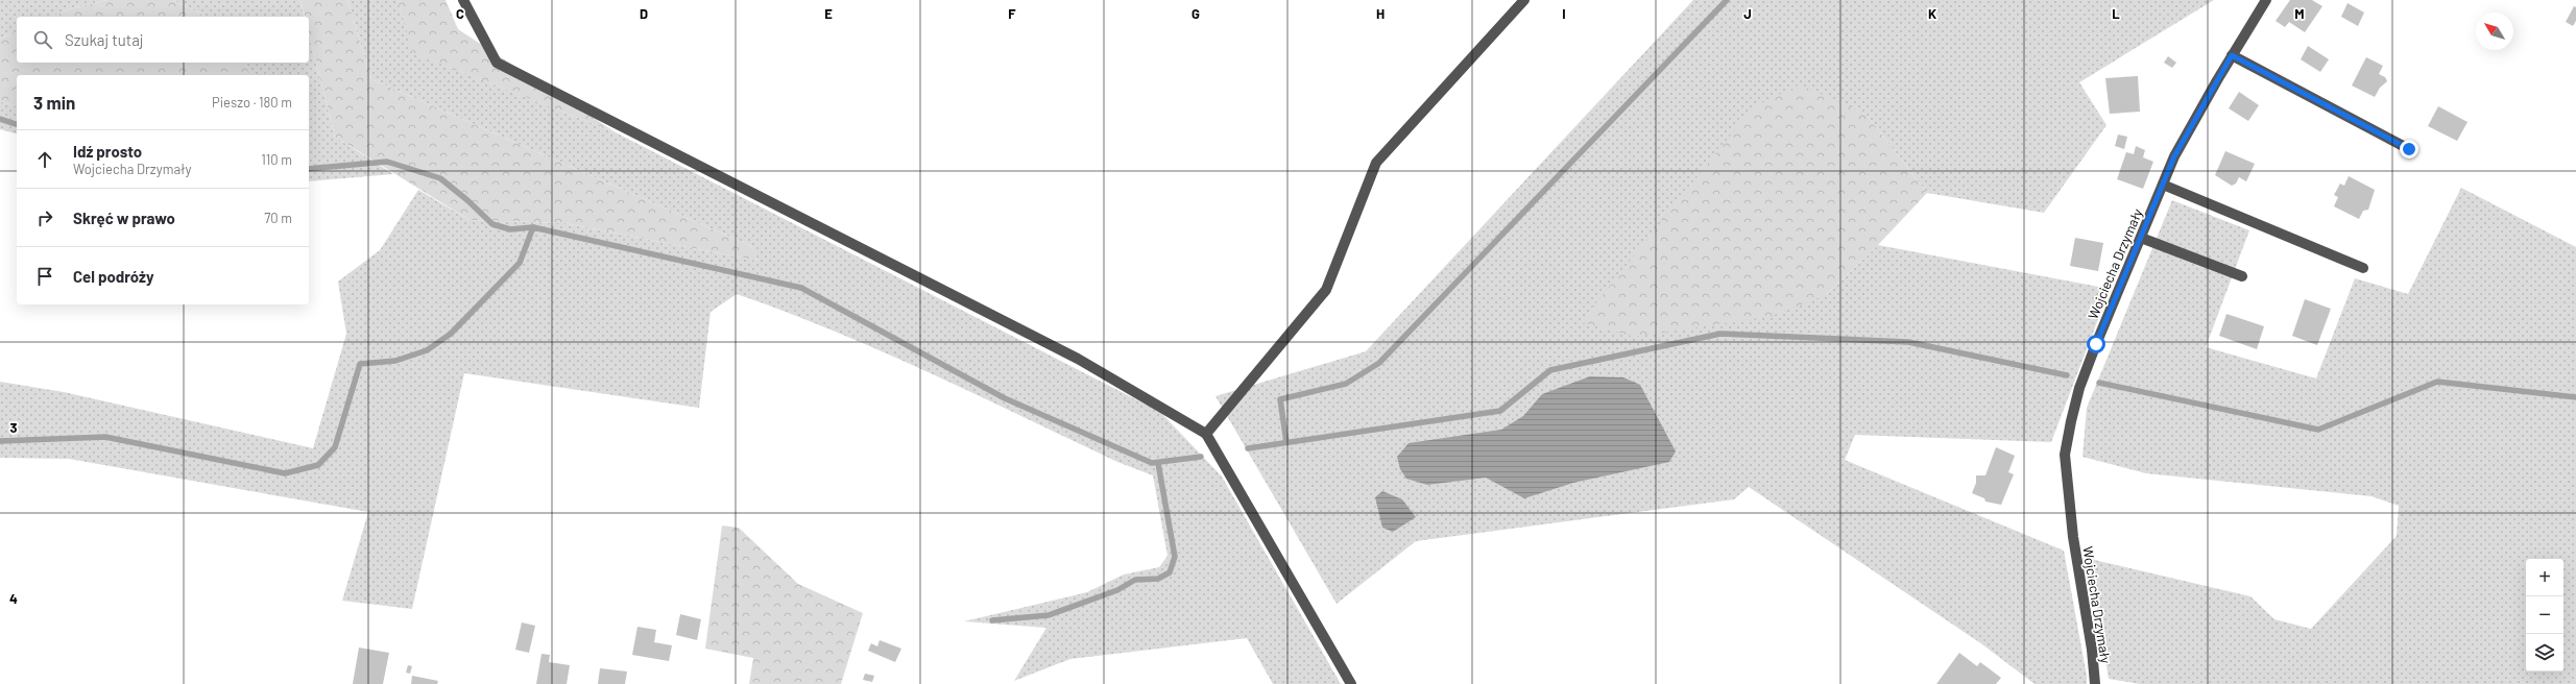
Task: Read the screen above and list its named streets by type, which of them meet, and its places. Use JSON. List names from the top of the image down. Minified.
{"streets":{"street":["Wojciecha Drzymały"]},"north":"top left","page":{"search":"Szukaj tutaj","heading":["3 min","Pieszo · 180 m"],"list":[["Idź prosto","Wojciecha Drzymały","110 m"],["Skręć w prawo","70 m"],"Cel podróży"],"map_buttons":["+","−"]},"grid":{"columns":["C","D","E","F","G","H","I","J","K","L","M"],"rows":["3","4"]}}
